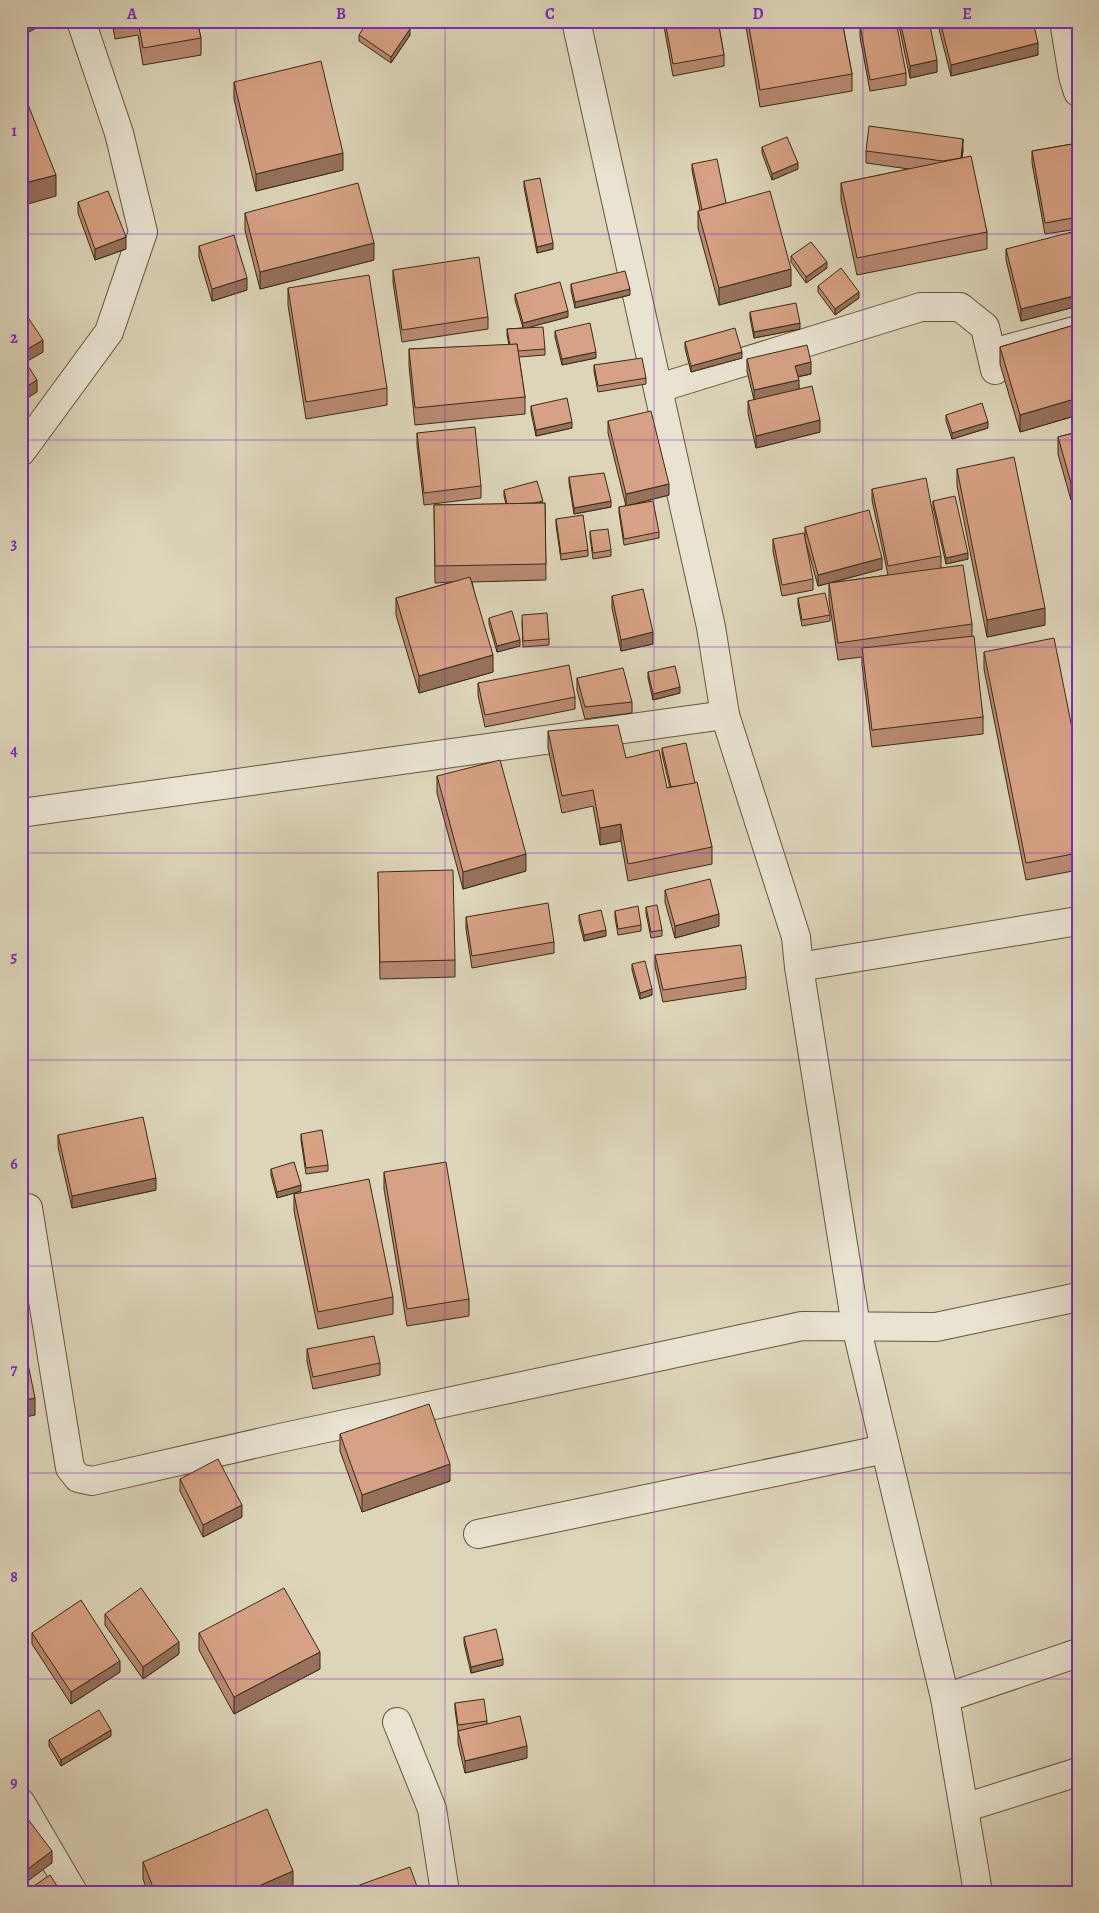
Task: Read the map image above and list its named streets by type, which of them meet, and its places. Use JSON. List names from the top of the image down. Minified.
{"grid":{"columns":["A","B","C","D","E"],"rows":["1","2","3","4","5","6","7","8","9"]}}
